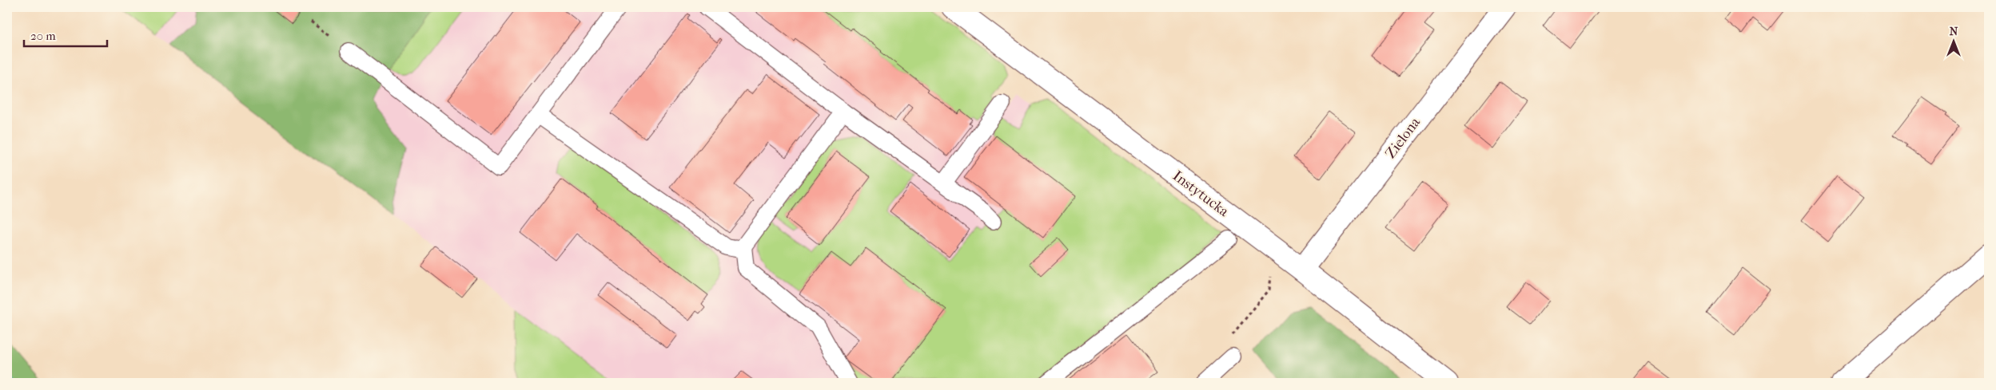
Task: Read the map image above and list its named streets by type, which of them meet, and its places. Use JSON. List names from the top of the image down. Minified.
{"streets":{"street":["Zielona","Instytucka"]},"crossings":[["Zielona","Instytucka"]],"scale_bar":"20 m","north":"top"}
